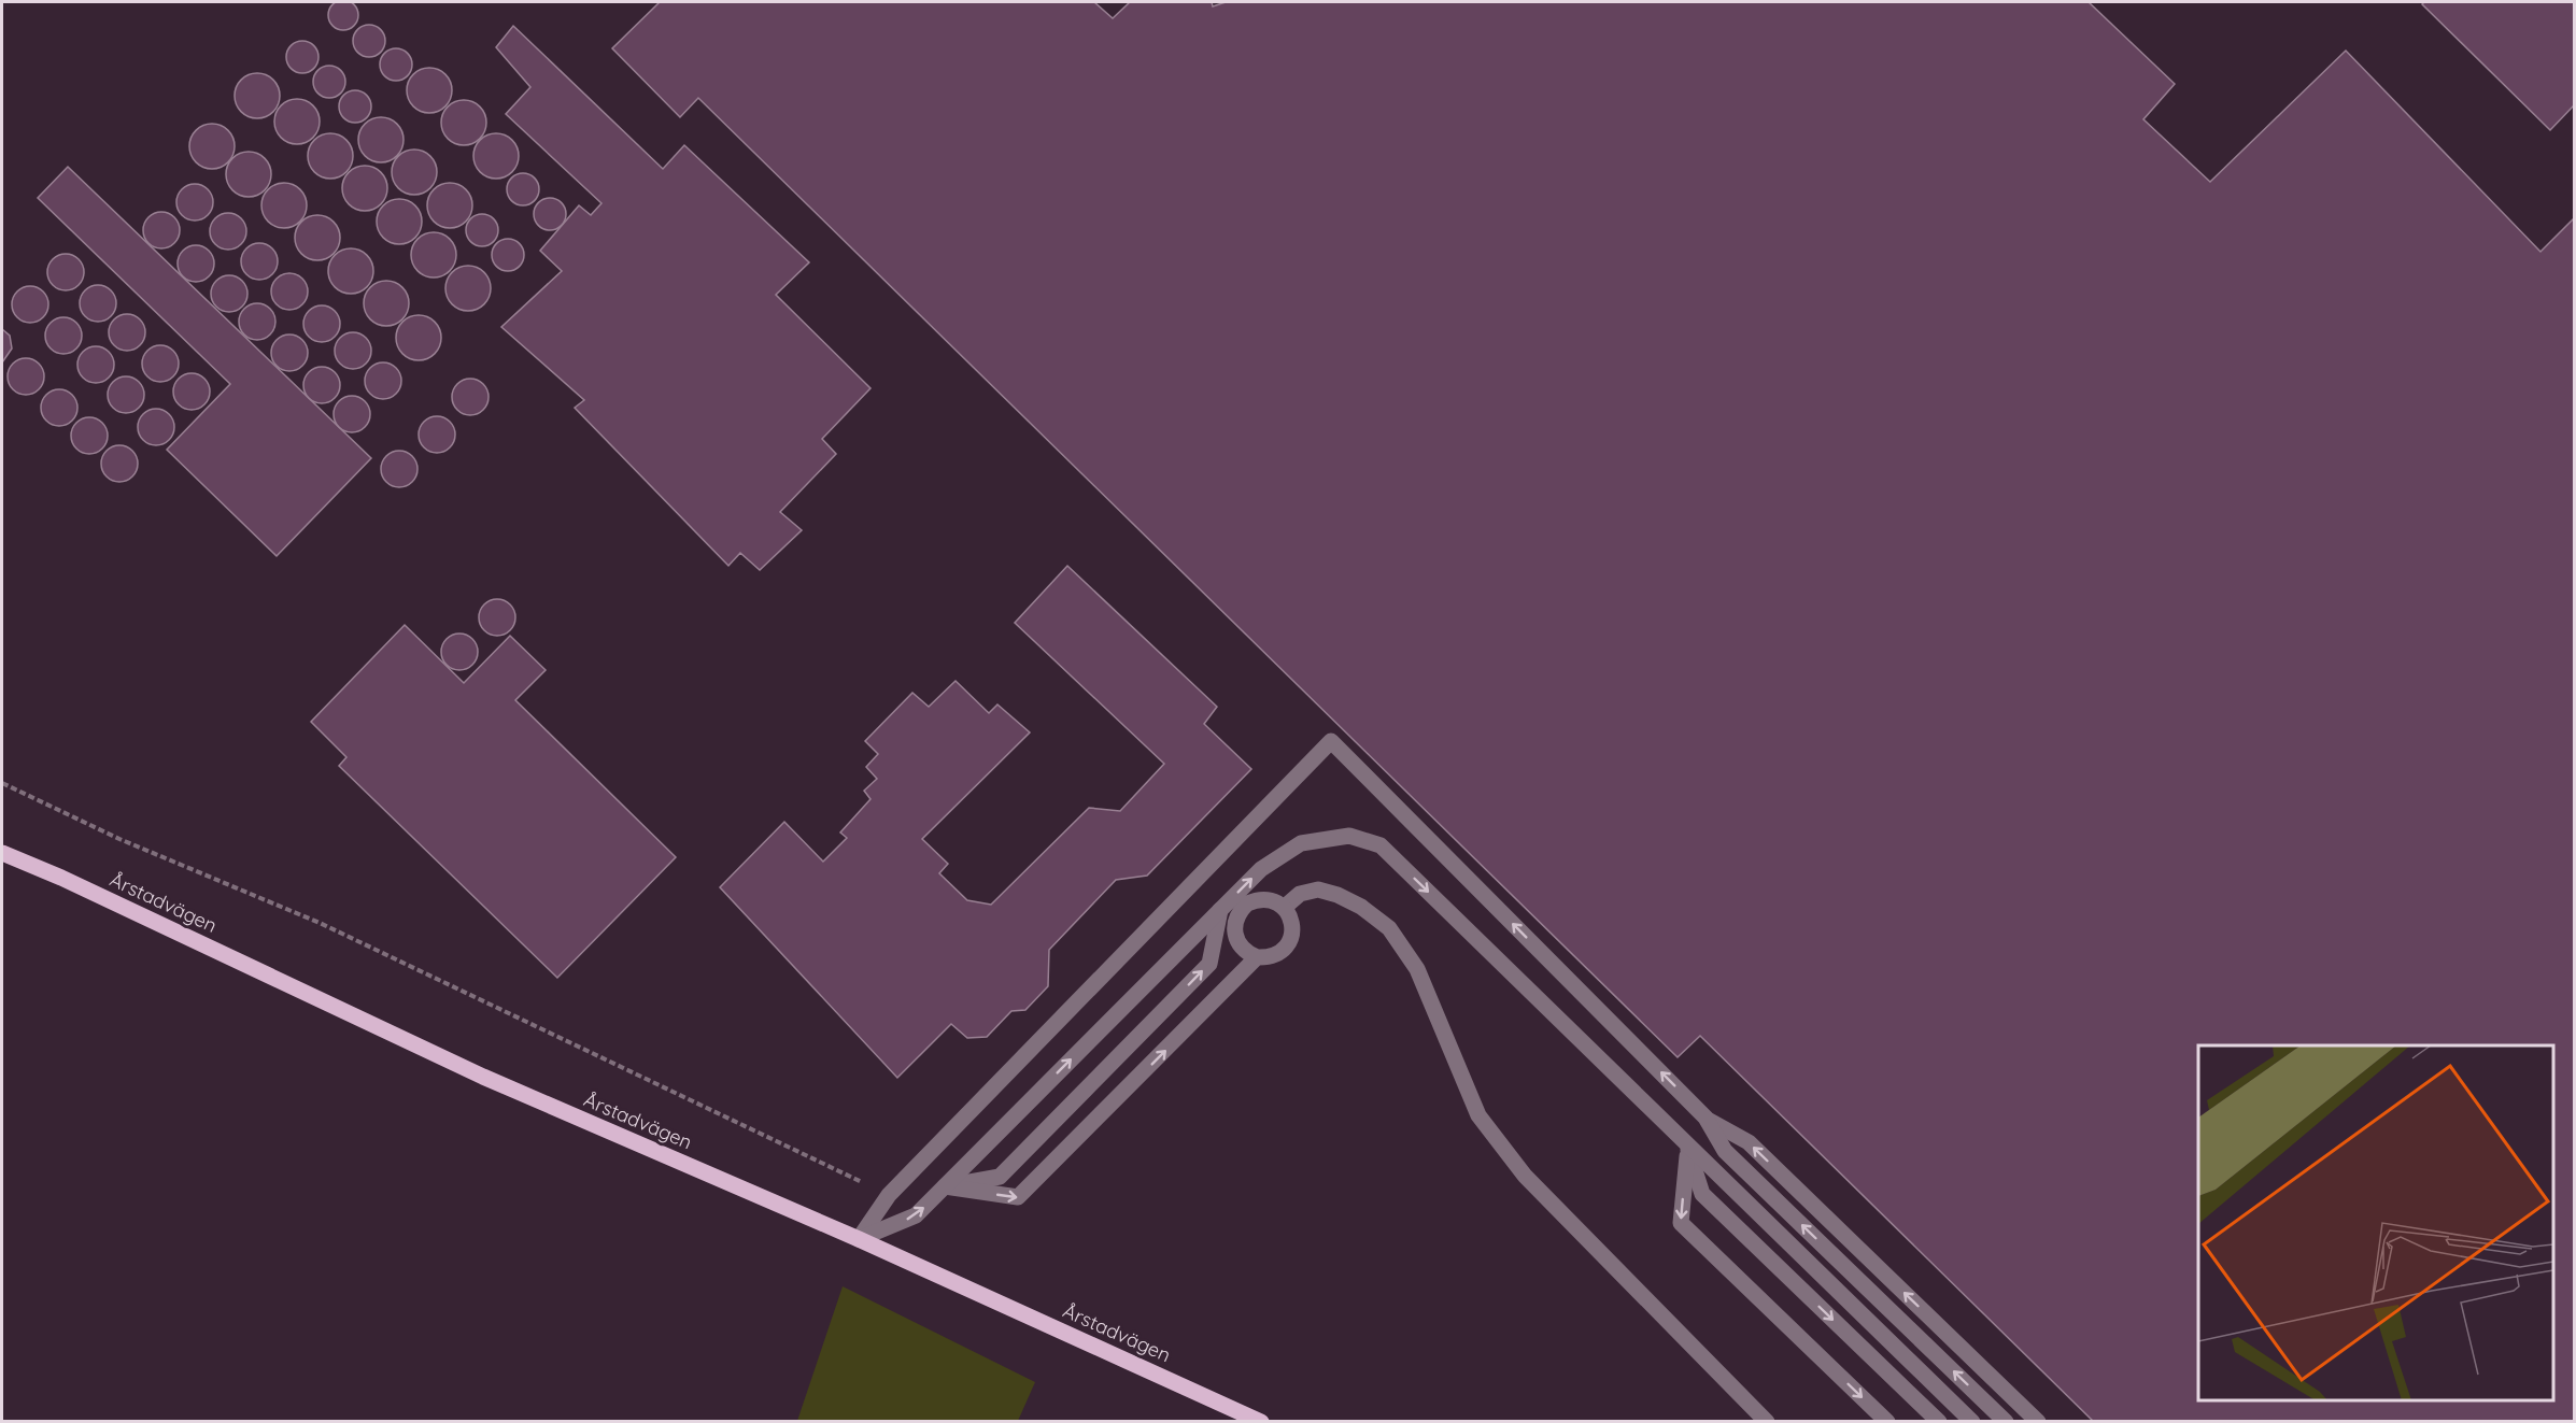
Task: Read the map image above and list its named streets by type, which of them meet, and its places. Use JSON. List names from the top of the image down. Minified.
{"streets":{"main road":["Årstadvägen"]}}
